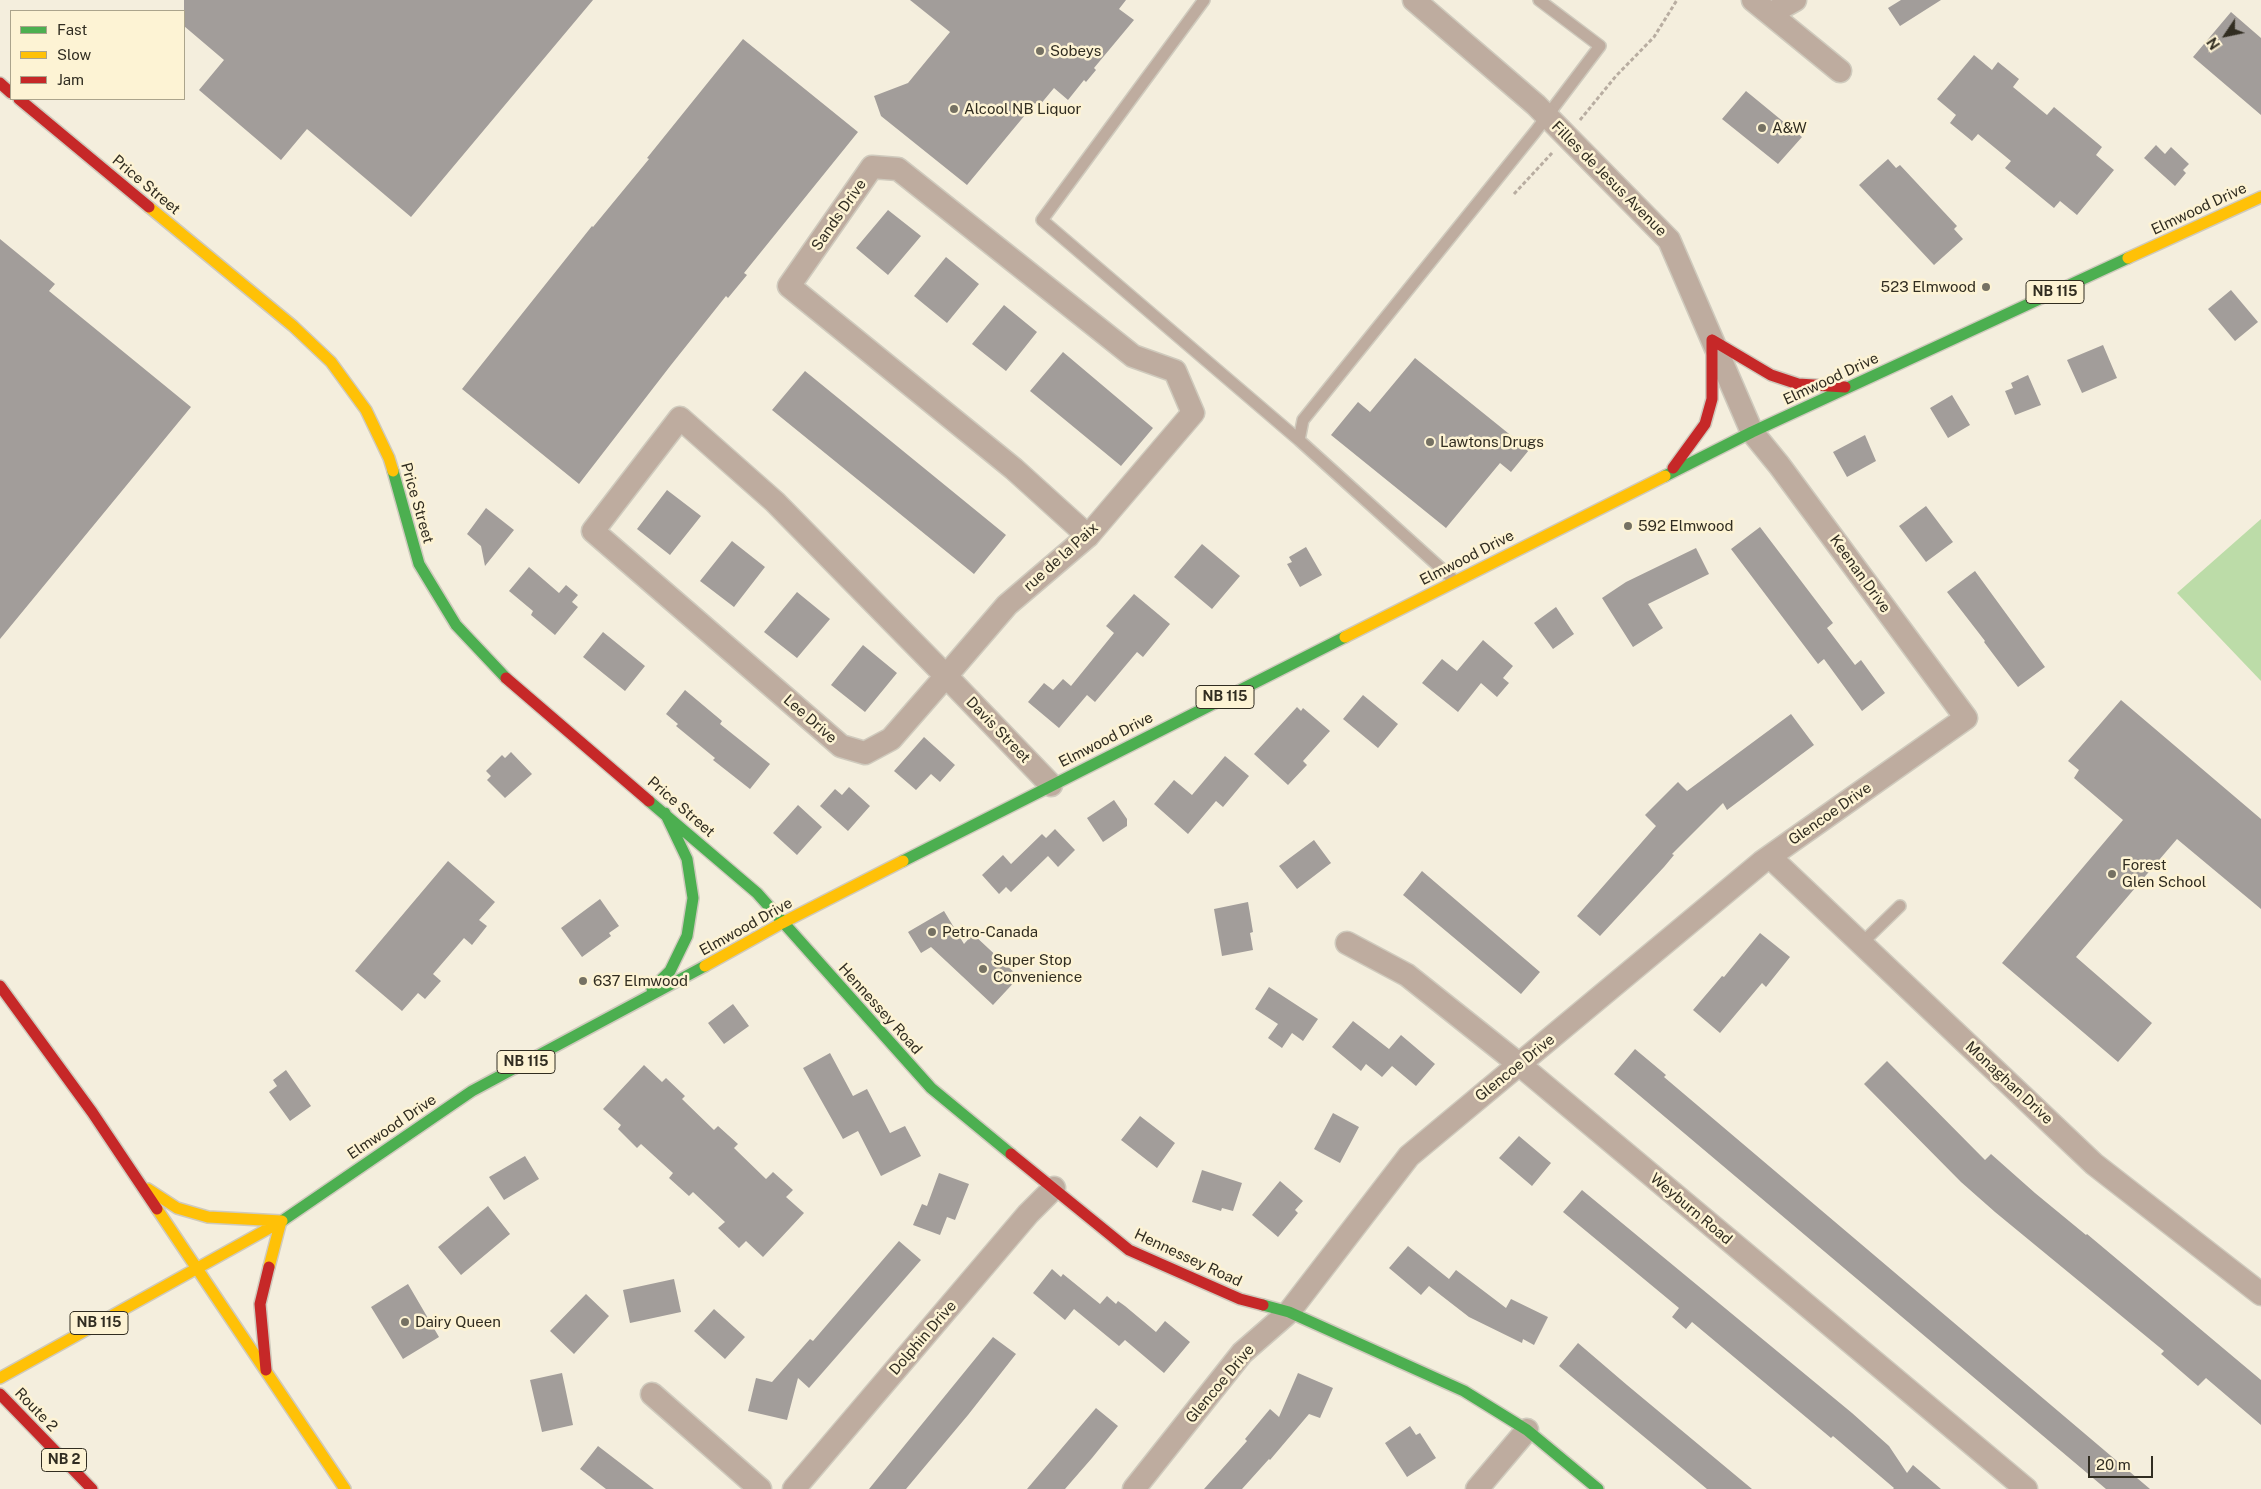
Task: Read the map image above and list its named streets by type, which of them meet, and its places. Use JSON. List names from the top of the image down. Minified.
{"streets":{"main road":["Price Street","Elmwood Drive","NB 115","Hennessey Road","Route 2","NB 2"],"street":["Filles de Jesus Avenue","Sands Drive","rue de la Paix","Keenan Drive","Lee Drive","Davis Street","Glencoe Drive","Monaghan Drive","Weyburn Road","Dolphin Drive"]},"crossings":[["Filles de Jesus Avenue","Elmwood Drive"],["Filles de Jesus Avenue","Keenan Drive"],["Price Street","Elmwood Drive"],["Price Street","Hennessey Road"],["Elmwood Drive","Keenan Drive"],["Elmwood Drive","Davis Street"],["Elmwood Drive","Hennessey Road"],["Sands Drive","rue de la Paix"],["rue de la Paix","Lee Drive"],["rue de la Paix","Davis Street"],["Keenan Drive","Glencoe Drive"],["Lee Drive","Davis Street"],["Glencoe Drive","Hennessey Road"],["Glencoe Drive","Monaghan Drive"],["Glencoe Drive","Weyburn Road"],["Hennessey Road","Dolphin Drive"]],"places":["Sobeys","Alcool NB Liquor","A&W","523 Elmwood","Lawtons Drugs","592 Elmwood","Forest Glen School","Petro-Canada","Super Stop Convenience","637 Elmwood","Dairy Queen"],"legend":["Fast","Slow","Jam"],"scale_bar":"20 m","north":"bottom left"}
